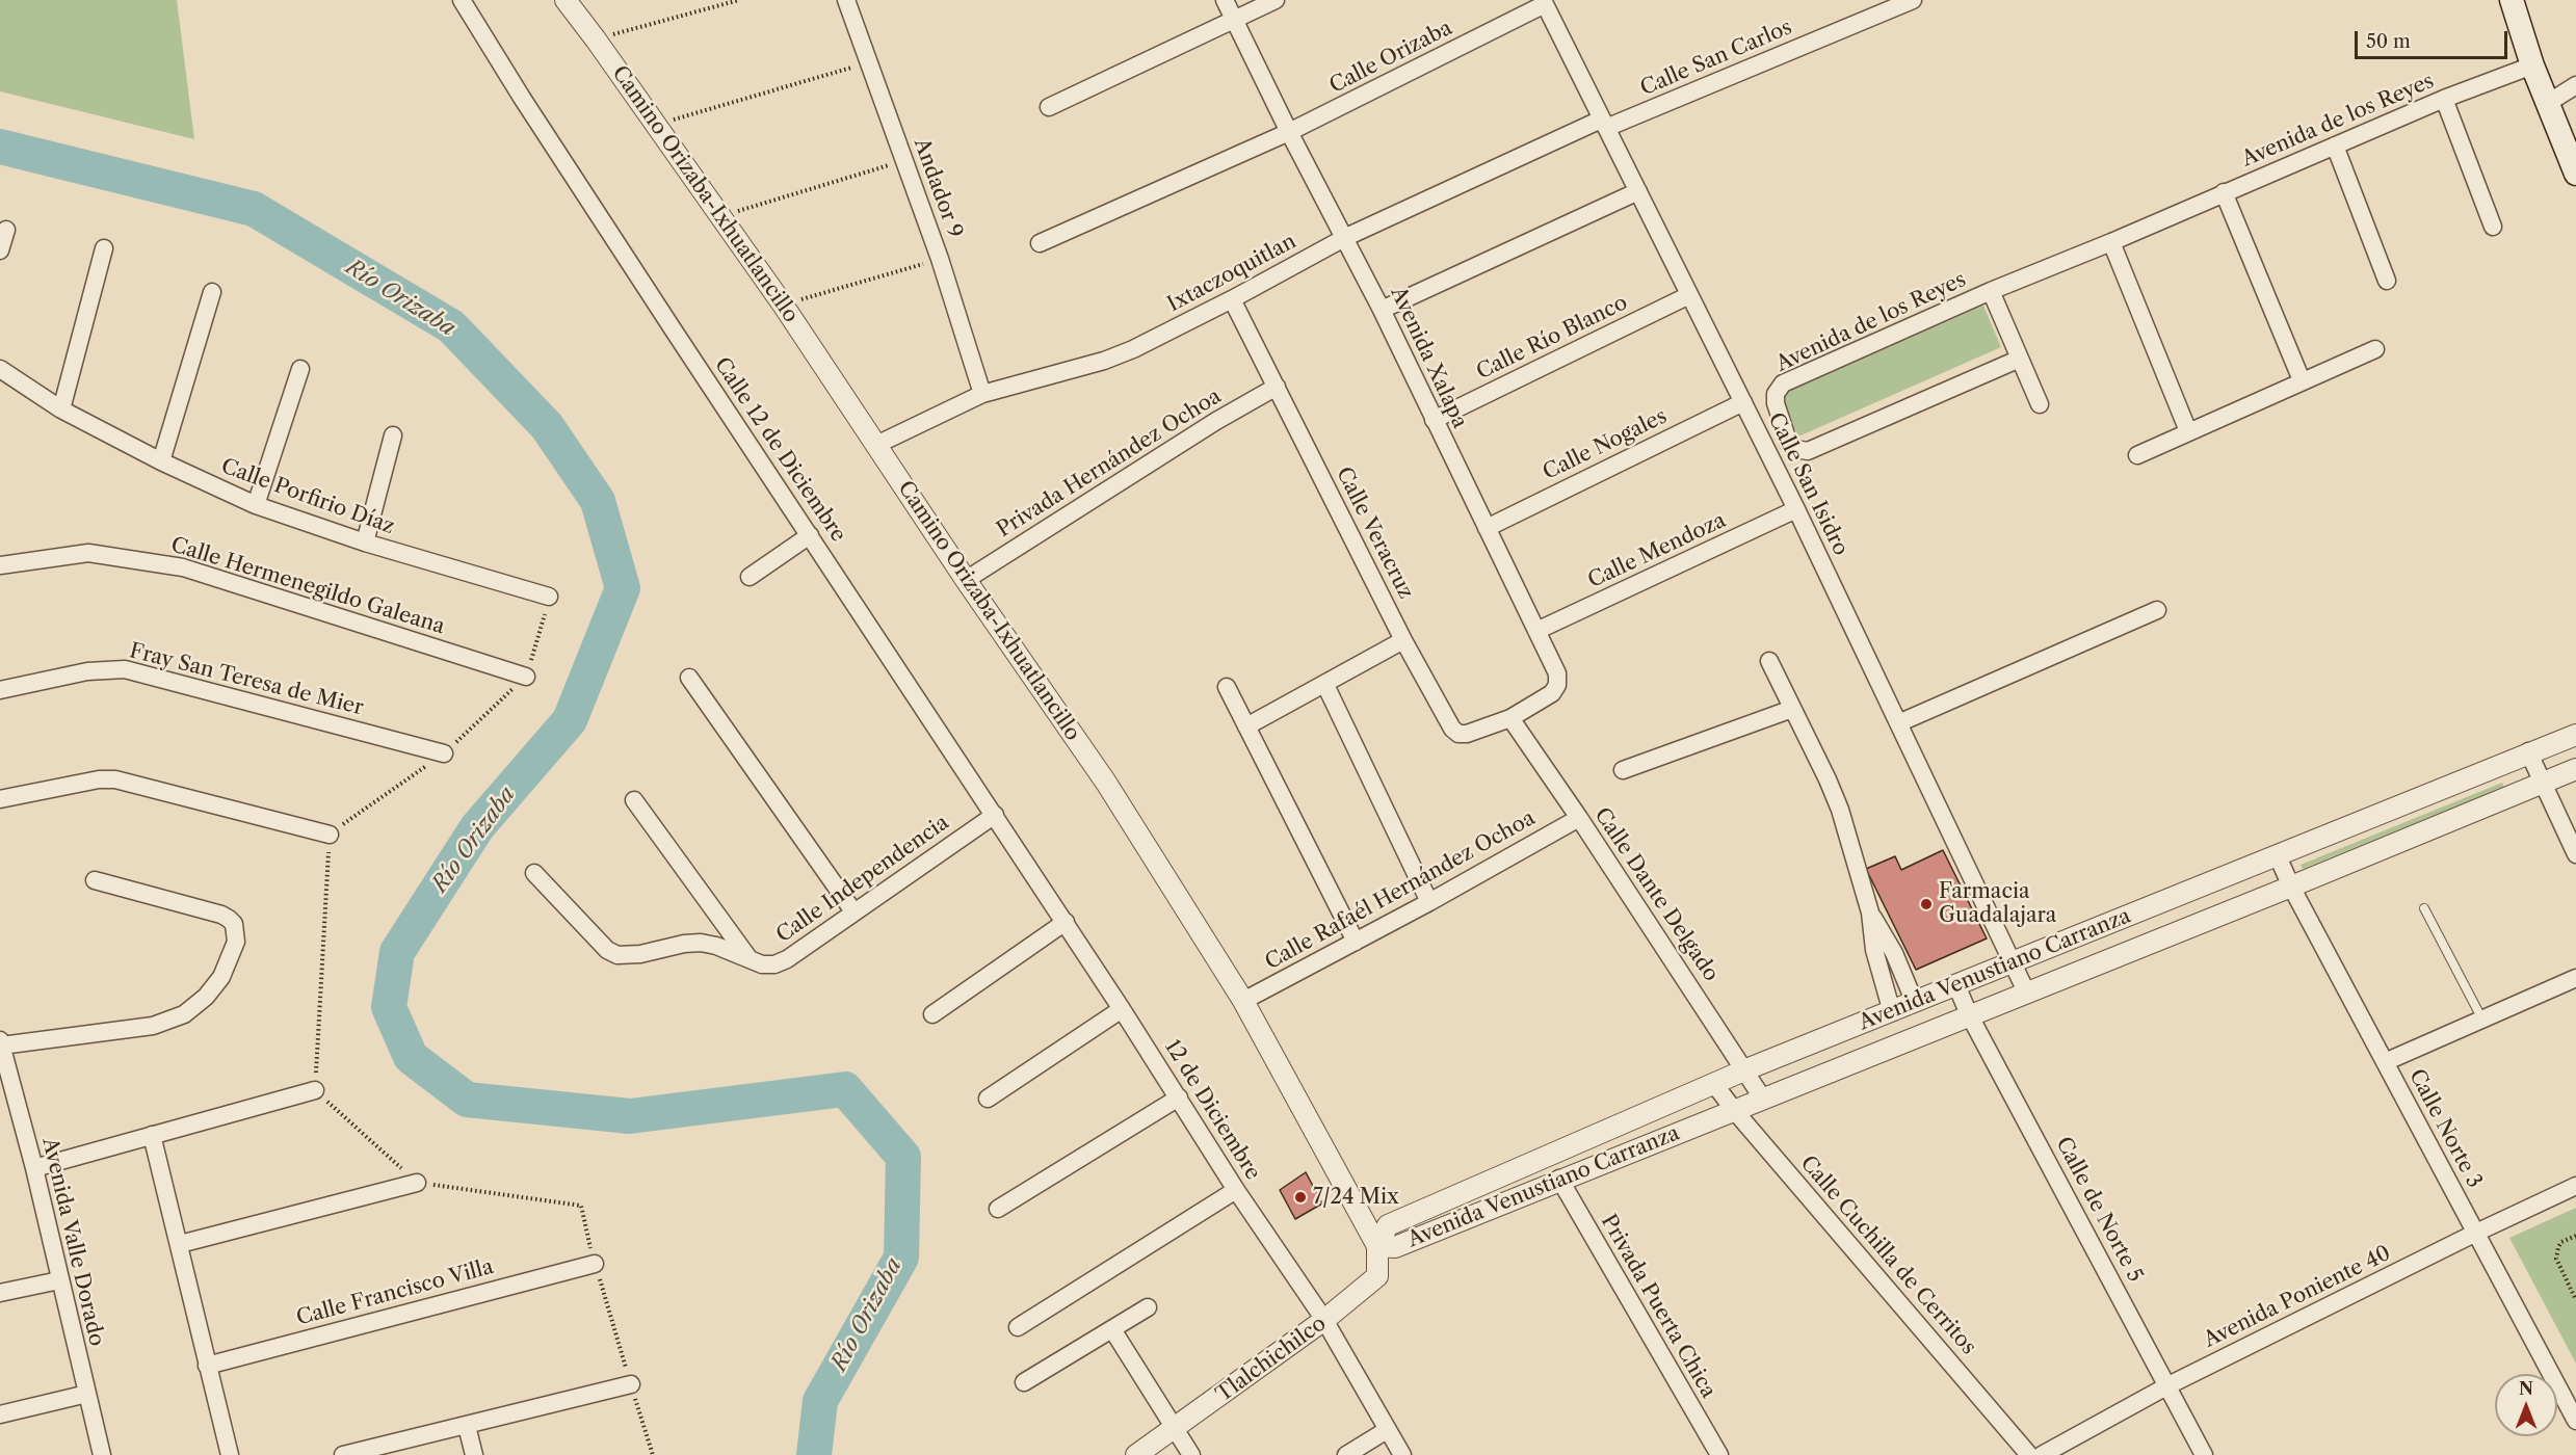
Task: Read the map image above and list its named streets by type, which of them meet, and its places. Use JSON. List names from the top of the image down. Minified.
{"streets":{"street":["Calle Orizaba","Calle San Carlos","Avenida de los Reyes","Andador 9","Camino Orizaba-Ixhuatlancillo","Ixtaczoquitlan","Calle Río Blanco","Avenida Xalapa","Calle Nogales","Calle 12 de Diciembre","Privada Hernández Ochoa","Calle San Isidro","Calle Porfirio Díaz","Calle Veracruz","Calle Mendoza","Calle Hermenegildo Galeana","Fray San Teresa de Mier","Calle Independencia","Calle Rafaél Hernández Ochoa","Calle Dante Delgado","Avenida Venustiano Carranza","12 de Diciembre","Calle Norte 3","Calle de Norte 5","Avenida Valle Dorado","Calle Cuchilla de Cerritos","Calle Francisco Villa","Avenida Poniente 40","Privada Puerta Chica","Tlalchichilco"]},"crossings":[["Calle Orizaba","Avenida Xalapa"],["Calle Orizaba","Calle San Isidro"],["Calle San Carlos","Ixtaczoquitlan"],["Calle San Carlos","Calle San Isidro"],["Andador 9","Ixtaczoquitlan"],["Camino Orizaba-Ixhuatlancillo","Ixtaczoquitlan"],["Camino Orizaba-Ixhuatlancillo","Privada Hernández Ochoa"],["Camino Orizaba-Ixhuatlancillo","Calle Rafaél Hernández Ochoa"],["Camino Orizaba-Ixhuatlancillo","Avenida Venustiano Carranza"],["Camino Orizaba-Ixhuatlancillo","Tlalchichilco"],["Ixtaczoquitlan","Avenida Xalapa"],["Ixtaczoquitlan","Calle San Isidro"],["Ixtaczoquitlan","Calle Veracruz"],["Calle Río Blanco","Avenida Xalapa"],["Calle Río Blanco","Calle San Isidro"],["Avenida Xalapa","Calle Nogales"],["Avenida Xalapa","Calle Veracruz"],["Avenida Xalapa","Calle Mendoza"],["Avenida Xalapa","Calle Dante Delgado"],["Calle Nogales","Calle San Isidro"],["Calle 12 de Diciembre","Calle Independencia"],["Calle 12 de Diciembre","12 de Diciembre"],["Privada Hernández Ochoa","Calle Veracruz"],["Calle San Isidro","Calle Mendoza"],["Calle San Isidro","Avenida Venustiano Carranza"],["Calle Veracruz","Calle Dante Delgado"],["Calle Rafaél Hernández Ochoa","Calle Dante Delgado"],["Calle Dante Delgado","Avenida Venustiano Carranza"],["Avenida Venustiano Carranza","Calle Norte 3"],["Avenida Venustiano Carranza","Calle de Norte 5"],["Avenida Venustiano Carranza","Calle Cuchilla de Cerritos"],["Avenida Venustiano Carranza","Privada Puerta Chica"],["Avenida Venustiano Carranza","Tlalchichilco"],["12 de Diciembre","Tlalchichilco"],["Calle Norte 3","Avenida Poniente 40"],["Calle de Norte 5","Avenida Poniente 40"]],"water":["Río Orizaba"],"places":["Farmacia Guadalajara","7/24 Mix"],"scale_bar":"50 m","north":"top"}
